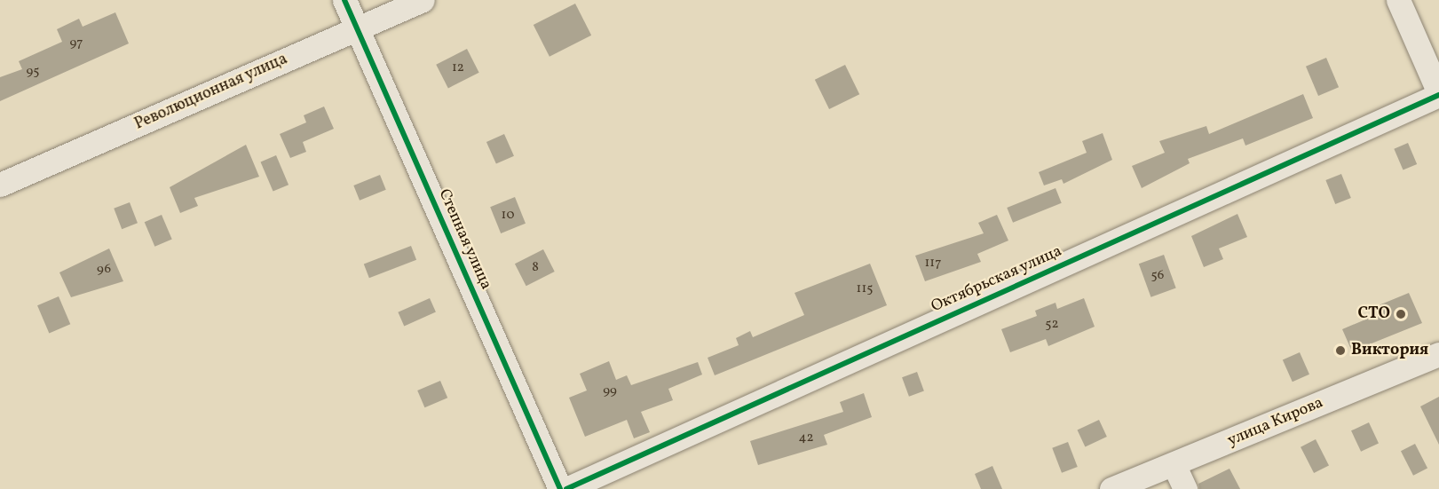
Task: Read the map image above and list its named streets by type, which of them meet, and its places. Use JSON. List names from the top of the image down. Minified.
{"streets":{"street":["Революционная улица","Степная улица","Октябрьская улица","улица Кирова"]},"crossings":[["Революционная улица","Степная улица"]],"places":["СТО","Виктория"],"house_numbers":["97","12","95","10","117","8","96","56","115","52","99","42"]}
